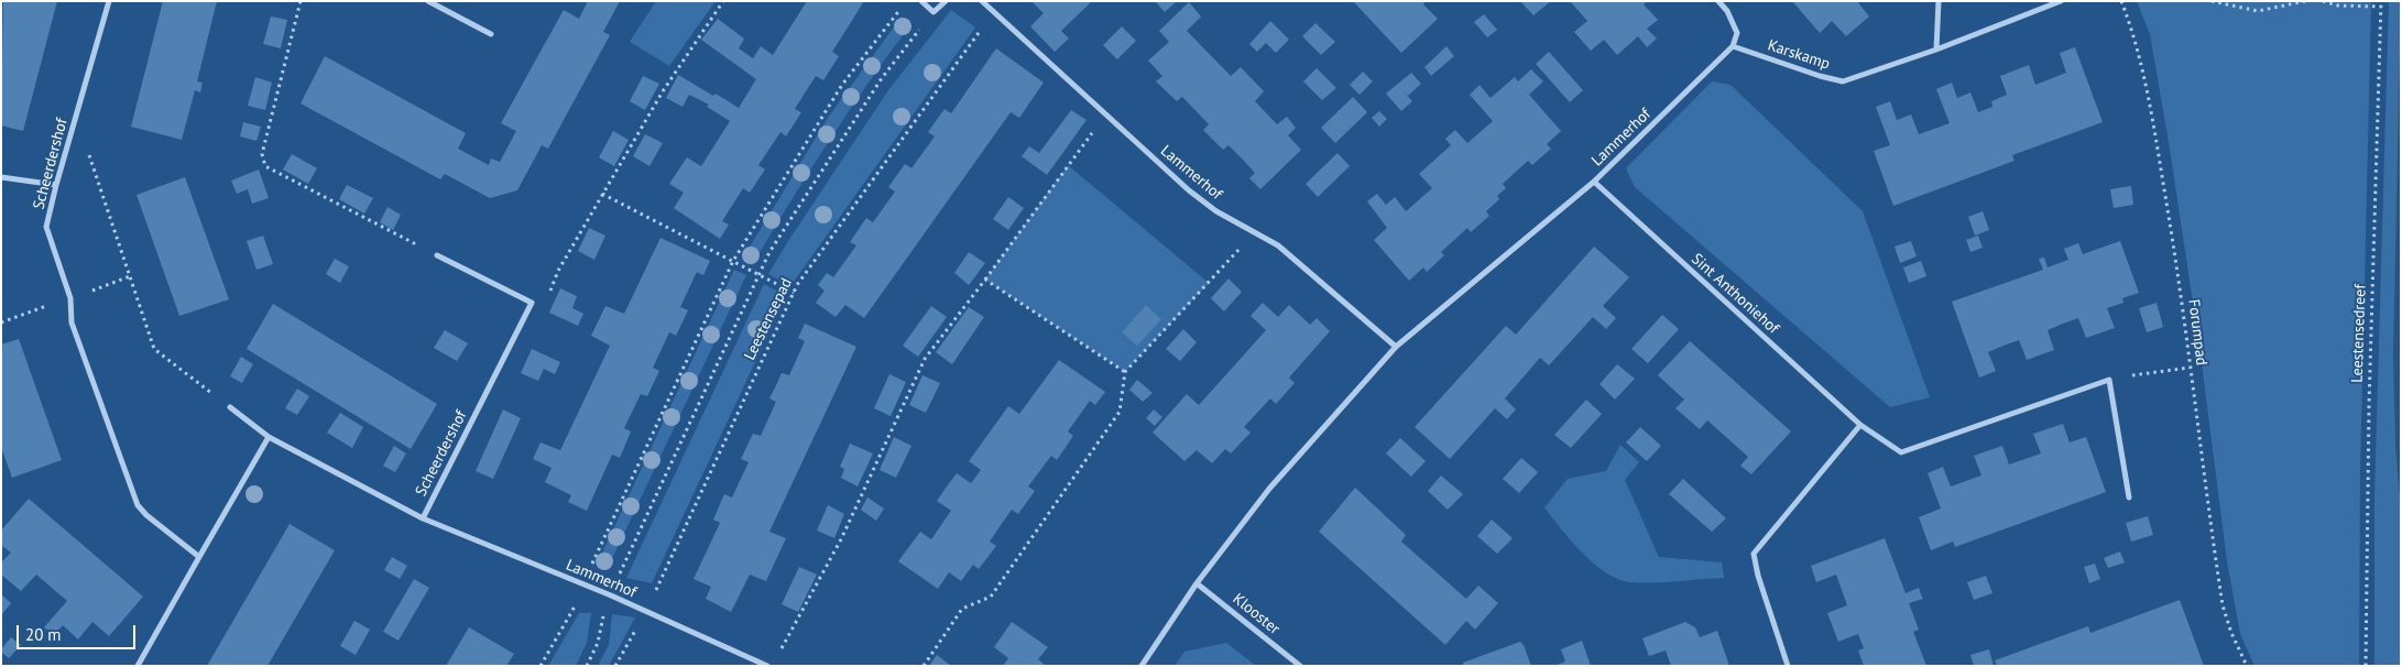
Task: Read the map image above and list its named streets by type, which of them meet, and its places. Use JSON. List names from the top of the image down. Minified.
{"streets":{"street":["Karskamp","Lammerhof","Scheerdershof","Sint Anthoniehof","Klooster"],"path":["Leestensepad","Forumpad","Leestensedreef"]},"crossings":[["Karskamp","Lammerhof"],["Lammerhof","Scheerdershof"],["Lammerhof","Sint Anthoniehof"],["Lammerhof","Leestensepad"],["Lammerhof","Klooster"]],"scale_bar":"20 m"}
